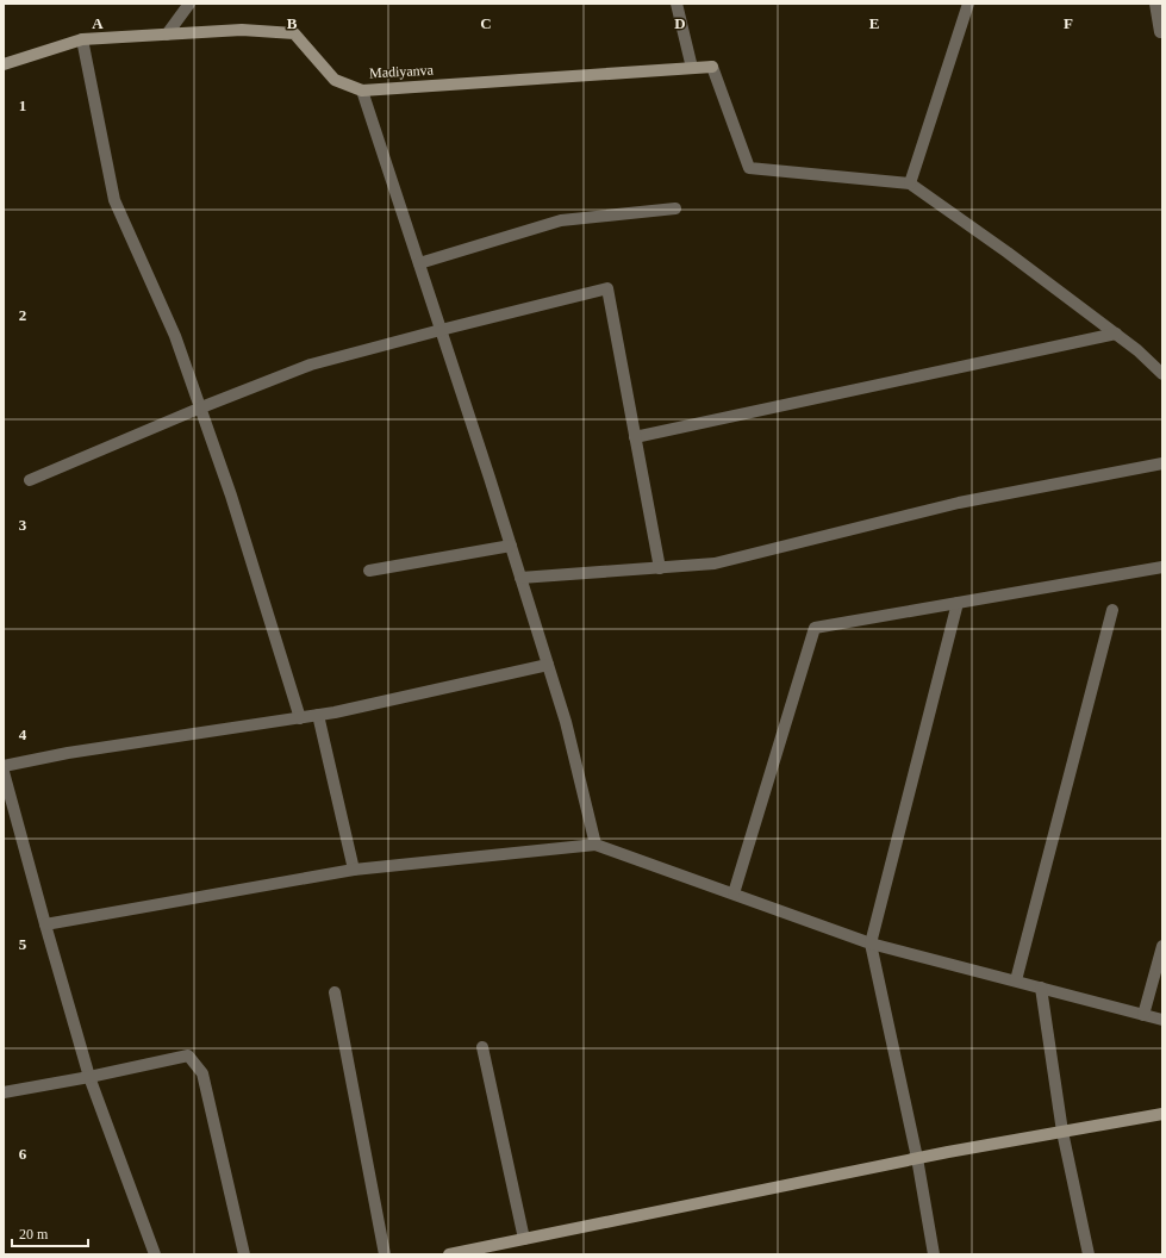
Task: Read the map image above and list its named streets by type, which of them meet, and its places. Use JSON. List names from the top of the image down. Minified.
{"streets":{"street":["Madiyanva"]},"scale_bar":"20 m","grid":{"columns":["A","B","C","D","E","F"],"rows":["1","2","3","4","5","6"]}}
